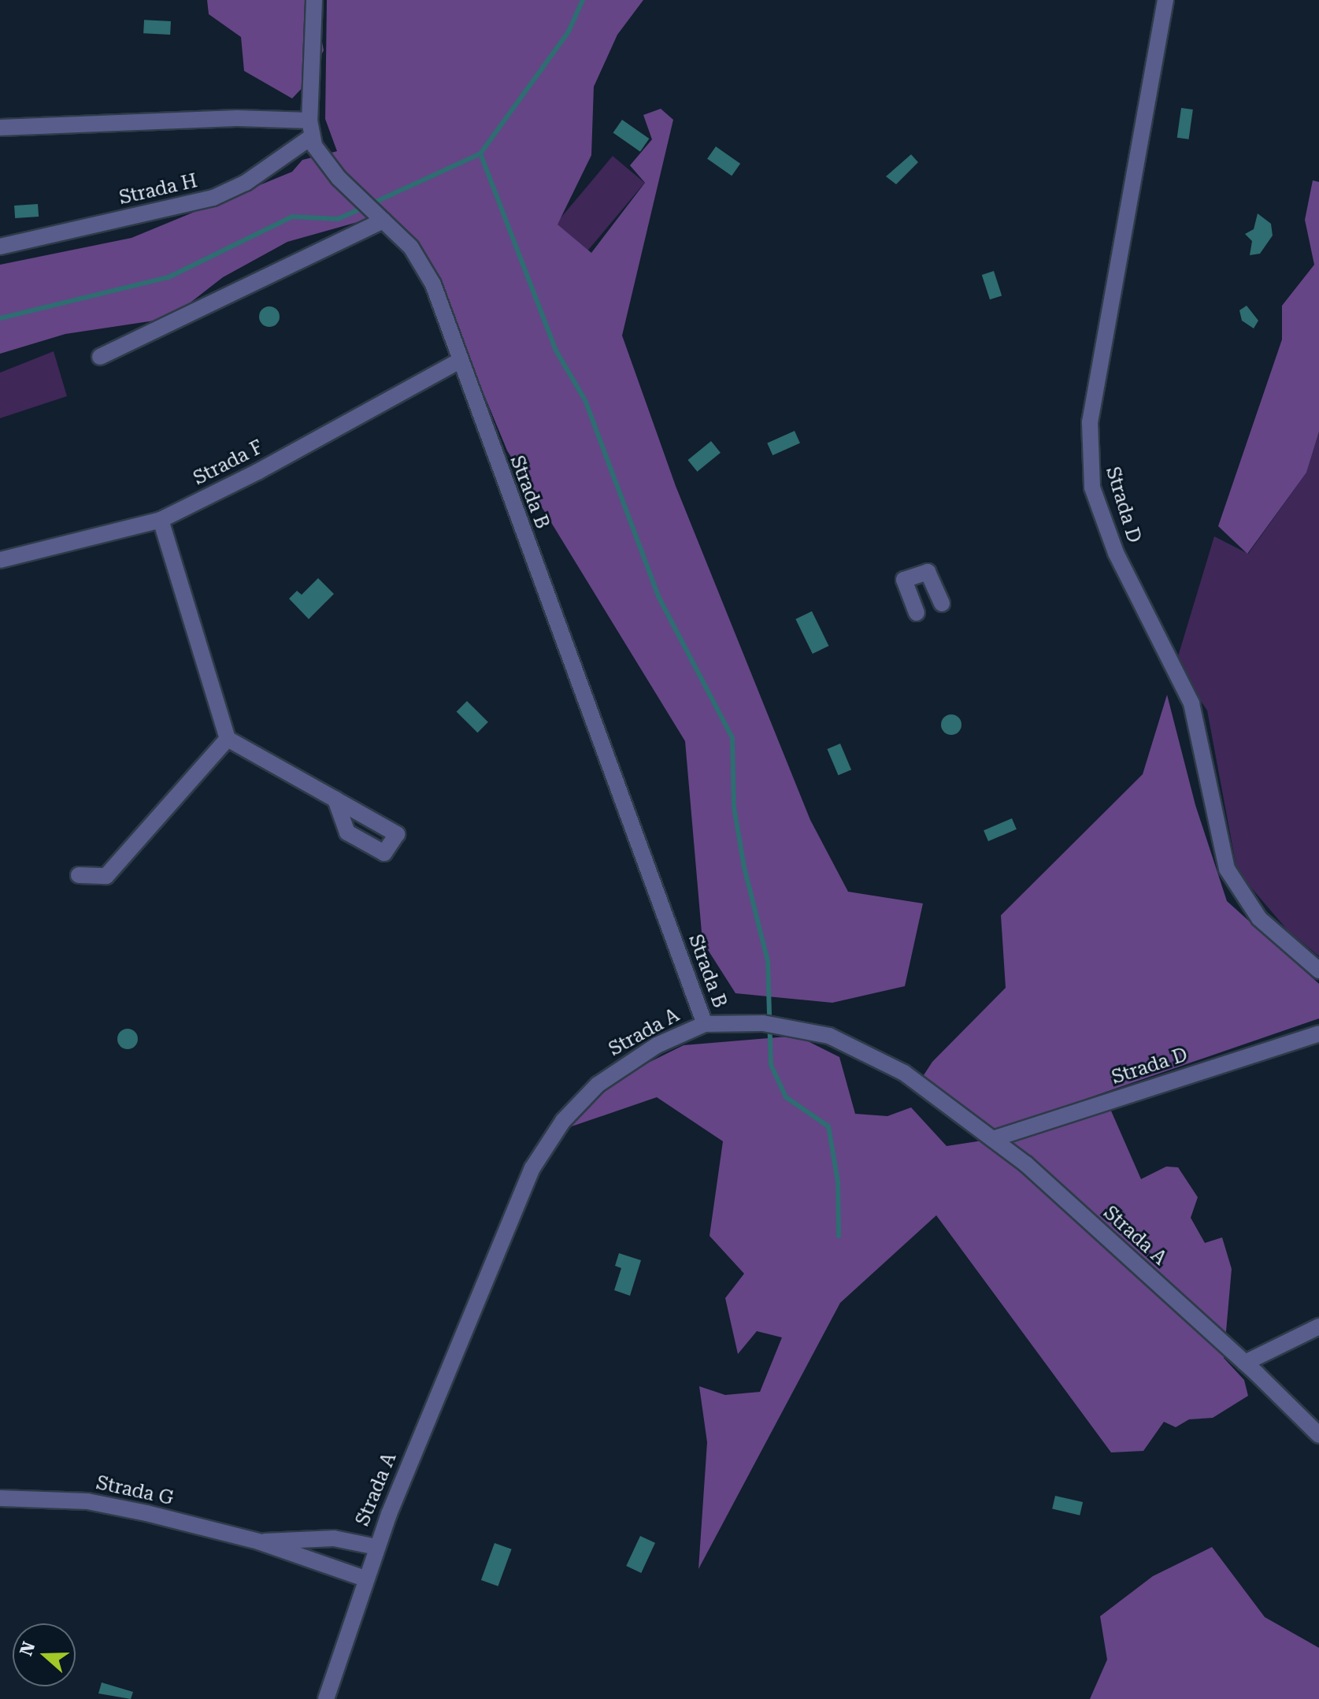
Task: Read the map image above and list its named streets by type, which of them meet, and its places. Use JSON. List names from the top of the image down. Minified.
{"streets":{"street":["Strada H","Strada F","Strada B","Strada D","Strada A","Strada G"]},"crossings":[["Strada H","Strada B"],["Strada F","Strada B"],["Strada B","Strada A"],["Strada D","Strada A"],["Strada A","Strada G"]],"north":"left"}
